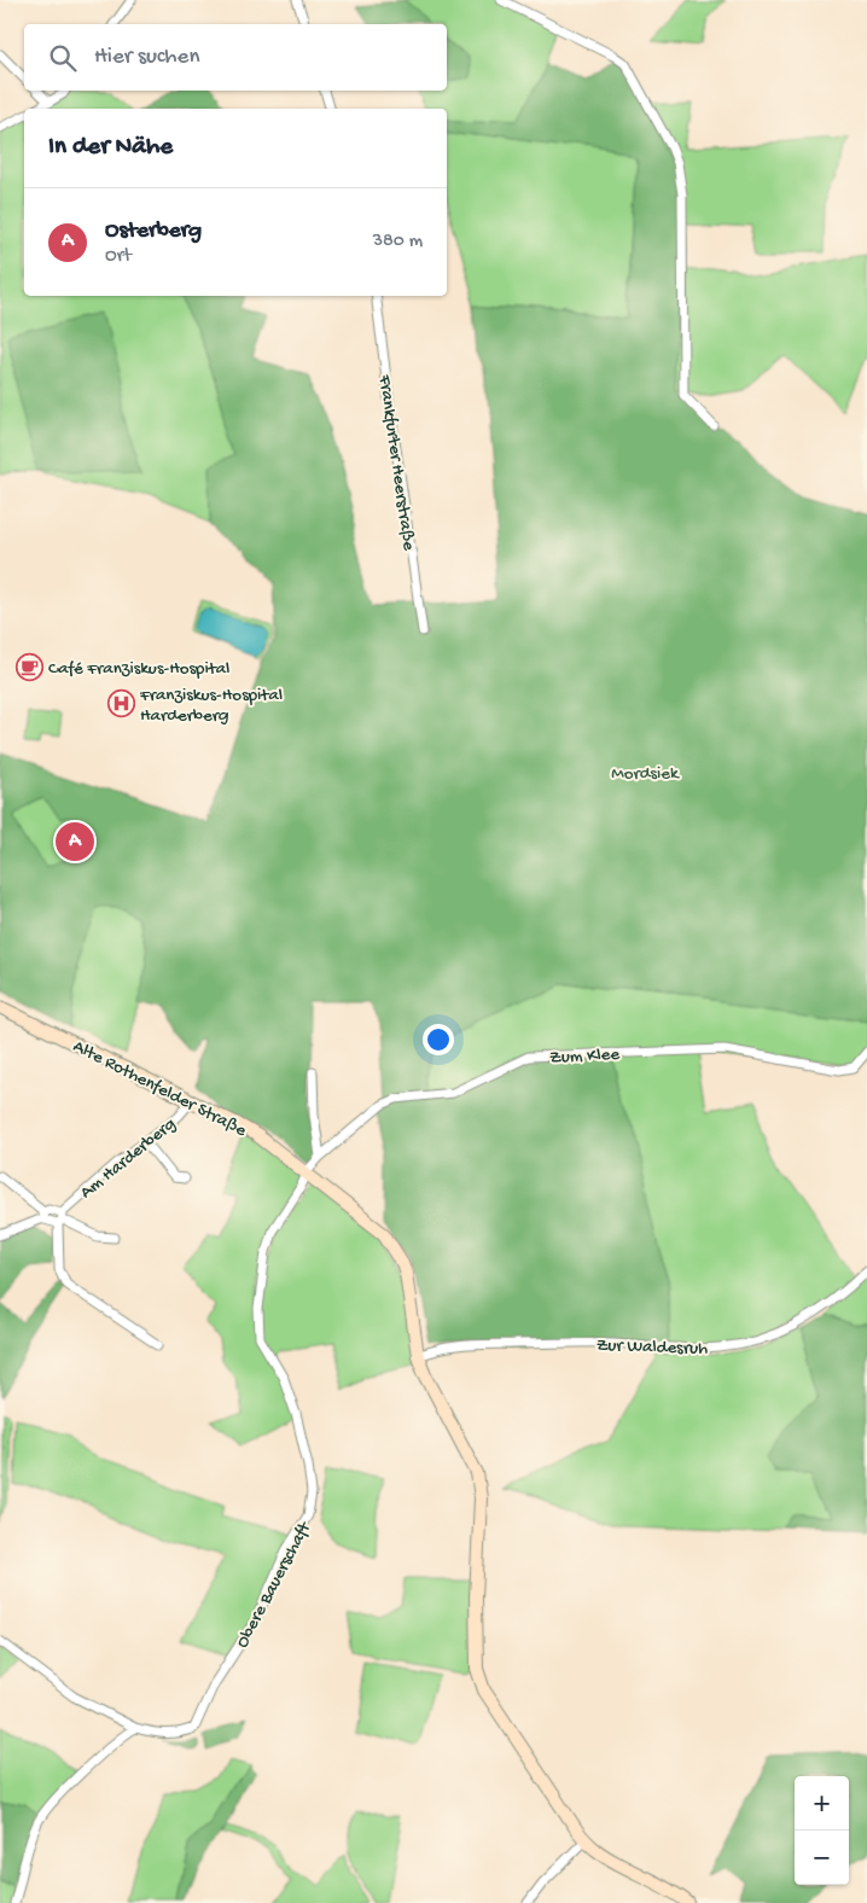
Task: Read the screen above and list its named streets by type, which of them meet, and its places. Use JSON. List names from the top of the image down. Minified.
{"streets":{"street":["Frankfurter Heerstraße","Zum Klee","Alte Rothenfelder Straße","Am Harderberg","Zur Waldesruh","Obere Bauerschaft"]},"crossings":[["Zum Klee","Alte Rothenfelder Straße"],["Zum Klee","Obere Bauerschaft"],["Alte Rothenfelder Straße","Am Harderberg"],["Alte Rothenfelder Straße","Zur Waldesruh"],["Alte Rothenfelder Straße","Obere Bauerschaft"]],"parks":["Mordsiek"],"places":{"cafe":["Café Franziskus-Hospital"],"hospital":["Franziskus-Hospital Harderberg"]},"page":{"search":"Hier suchen","heading":"In der Nähe","list":[{"mark":"A","name":"Osterberg","note":"Ort","value":"380 m"}],"pins":"A","map_buttons":["+","−"]}}
